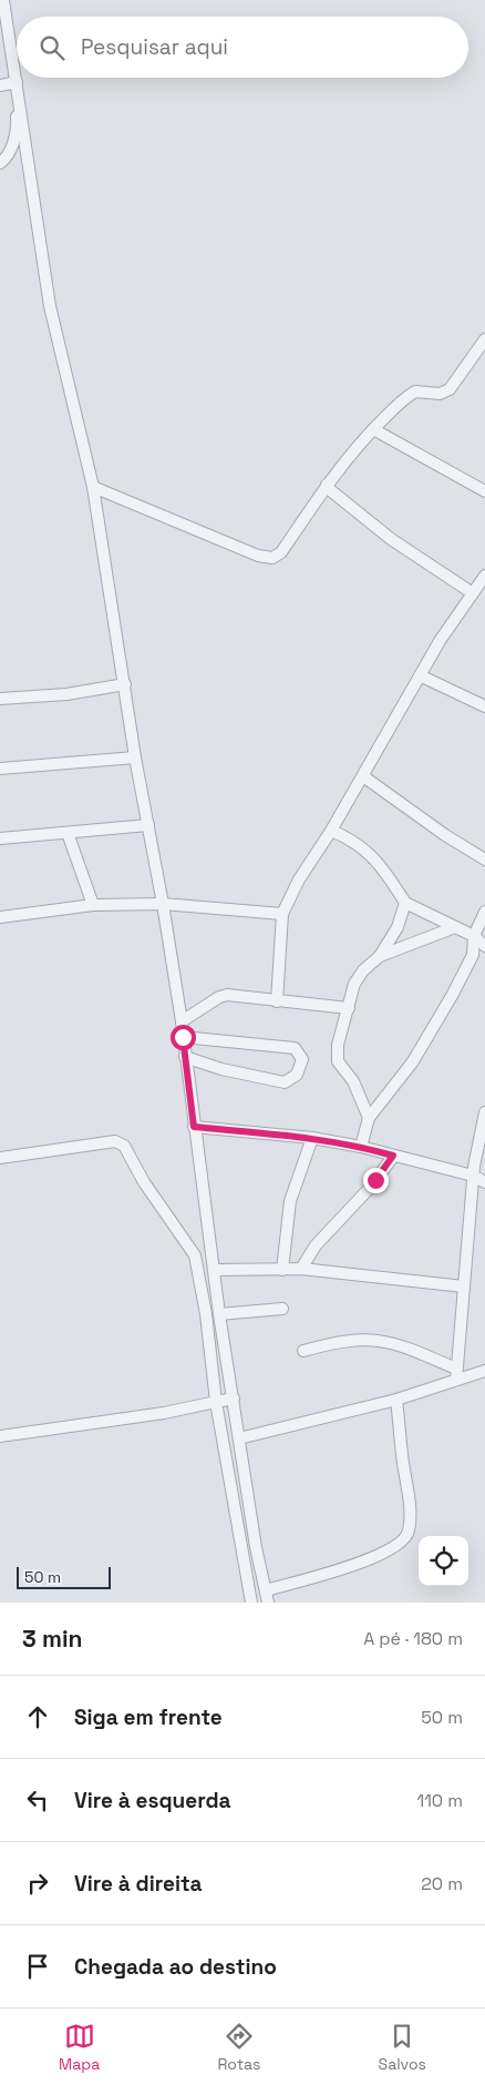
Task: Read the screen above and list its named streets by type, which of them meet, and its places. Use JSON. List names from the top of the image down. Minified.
{"scale_bar":"50 m","page":{"search":"Pesquisar aqui","scale":"50 m","heading":["3 min","A pé · 180 m"],"list":[["Siga em frente","50 m"],["Vire à esquerda","110 m"],["Vire à direita","20 m"],"Chegada ao destino"],"nav":["Mapa","Rotas","Salvos"]}}
